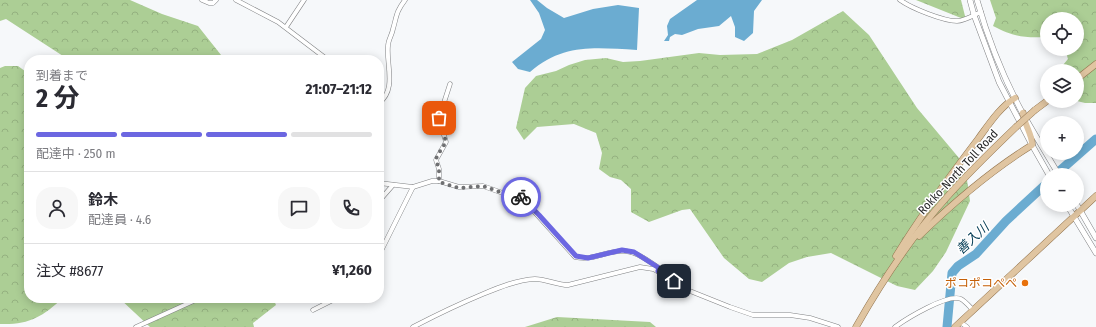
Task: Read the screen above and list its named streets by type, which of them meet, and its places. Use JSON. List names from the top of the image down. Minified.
{"streets":{"main road":["Rokko-North Toll Road"]},"water":["善入川"],"places":["ポコポコぺぺ"],"page":{"map_buttons":["+","−"],"heading":["2 分","到着まで","21:07–21:12"],"panel":["鈴木","配達員 · 4.6","注文 #8677","¥1,260"],"bar":"配達中 · 250 m"}}
